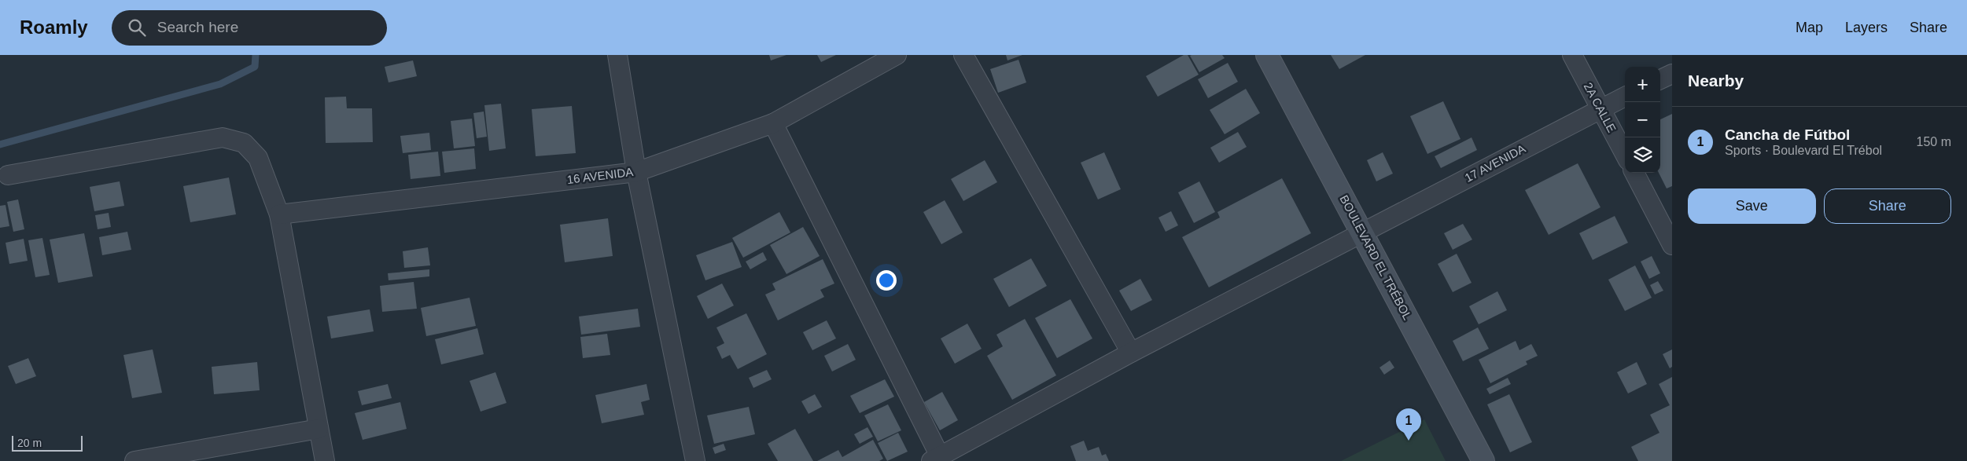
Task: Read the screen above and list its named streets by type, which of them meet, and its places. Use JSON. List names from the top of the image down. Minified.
{"streets":{"main road":["BOULEVARD EL TRÉBOL"],"street":["2A CALLE","17 AVENIDA","16 AVENIDA"]},"crossings":[["2A CALLE","17 AVENIDA"],["17 AVENIDA","BOULEVARD EL TRÉBOL"]],"scale_bar":"20 m","page":{"header":"Roamly","search":"Search here","nav":["Map","Layers","Share"],"heading":"Nearby","map_buttons":["+","−"],"list":[{"mark":"1","name":"Cancha de Fútbol","note":"Sports · Boulevard El Trébol","value":"150 m"}],"buttons":["Save","Share"],"pins":"1","scale":"20 m"}}
